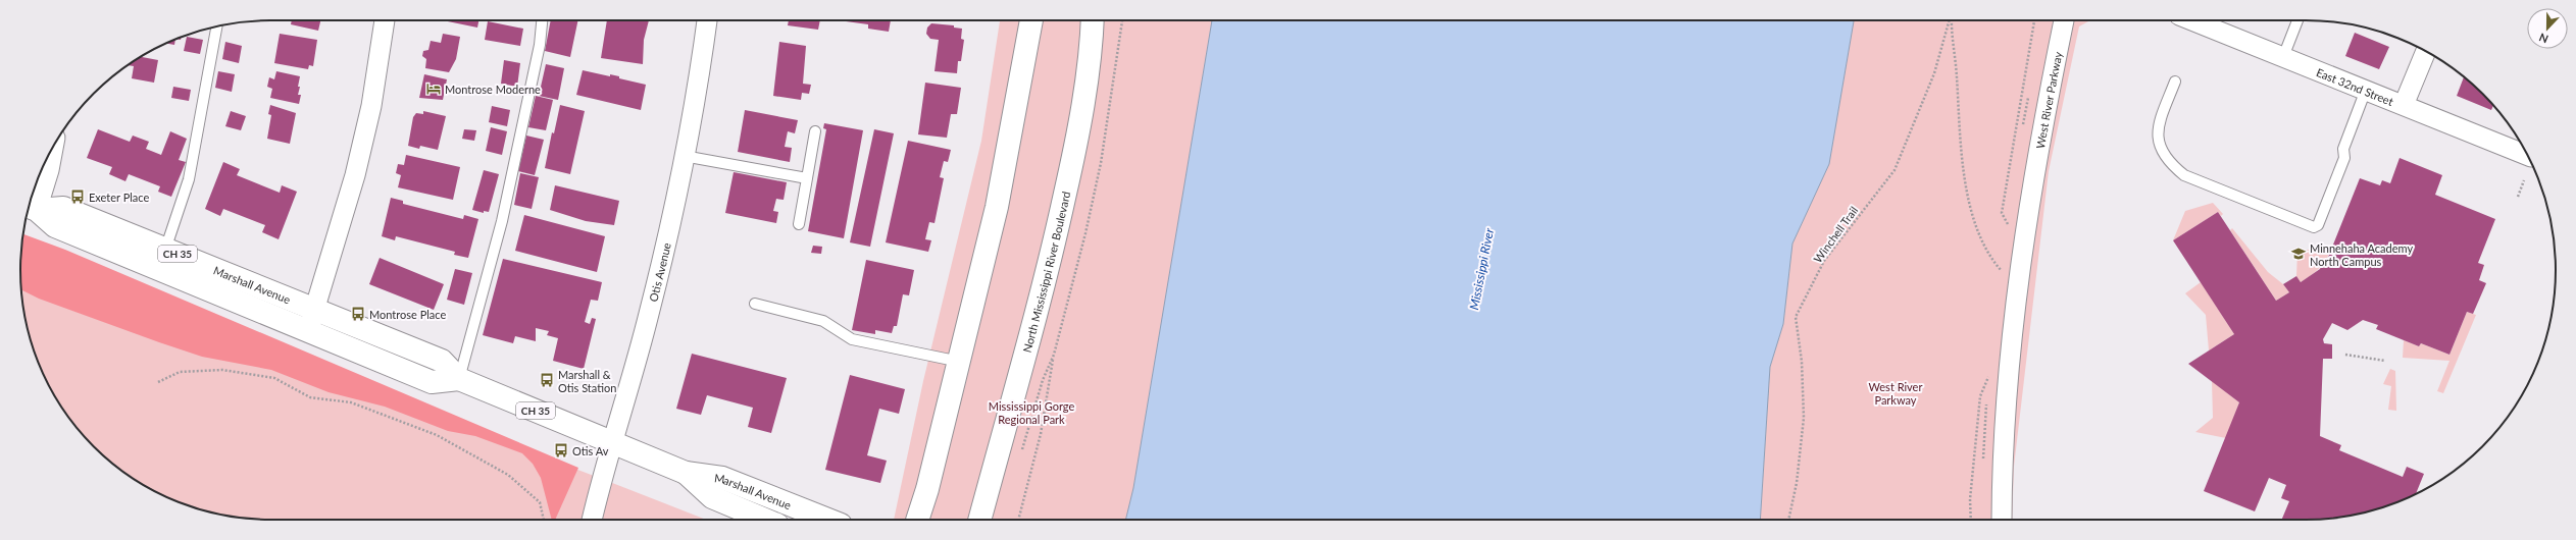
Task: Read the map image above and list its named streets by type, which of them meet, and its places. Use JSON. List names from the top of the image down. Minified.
{"streets":{"main road":["CH 35","North Mississippi River Boulevard","Marshall Avenue"],"street":["East 32nd Street","West River Parkway","Otis Avenue"],"path":["Winchell Trail"]},"crossings":[["Otis Avenue","Marshall Avenue"]],"water":["Mississippi River"],"parks":["West River Parkway","Mississippi Gorge Regional Park"],"places":{"hotel":["Montrose Moderne"],"bus stop":["Exeter Place","Montrose Place","Marshall & Otis Station","Otis Av"],"school or university":["Minnehaha Academy North Campus"]},"north":"bottom"}
